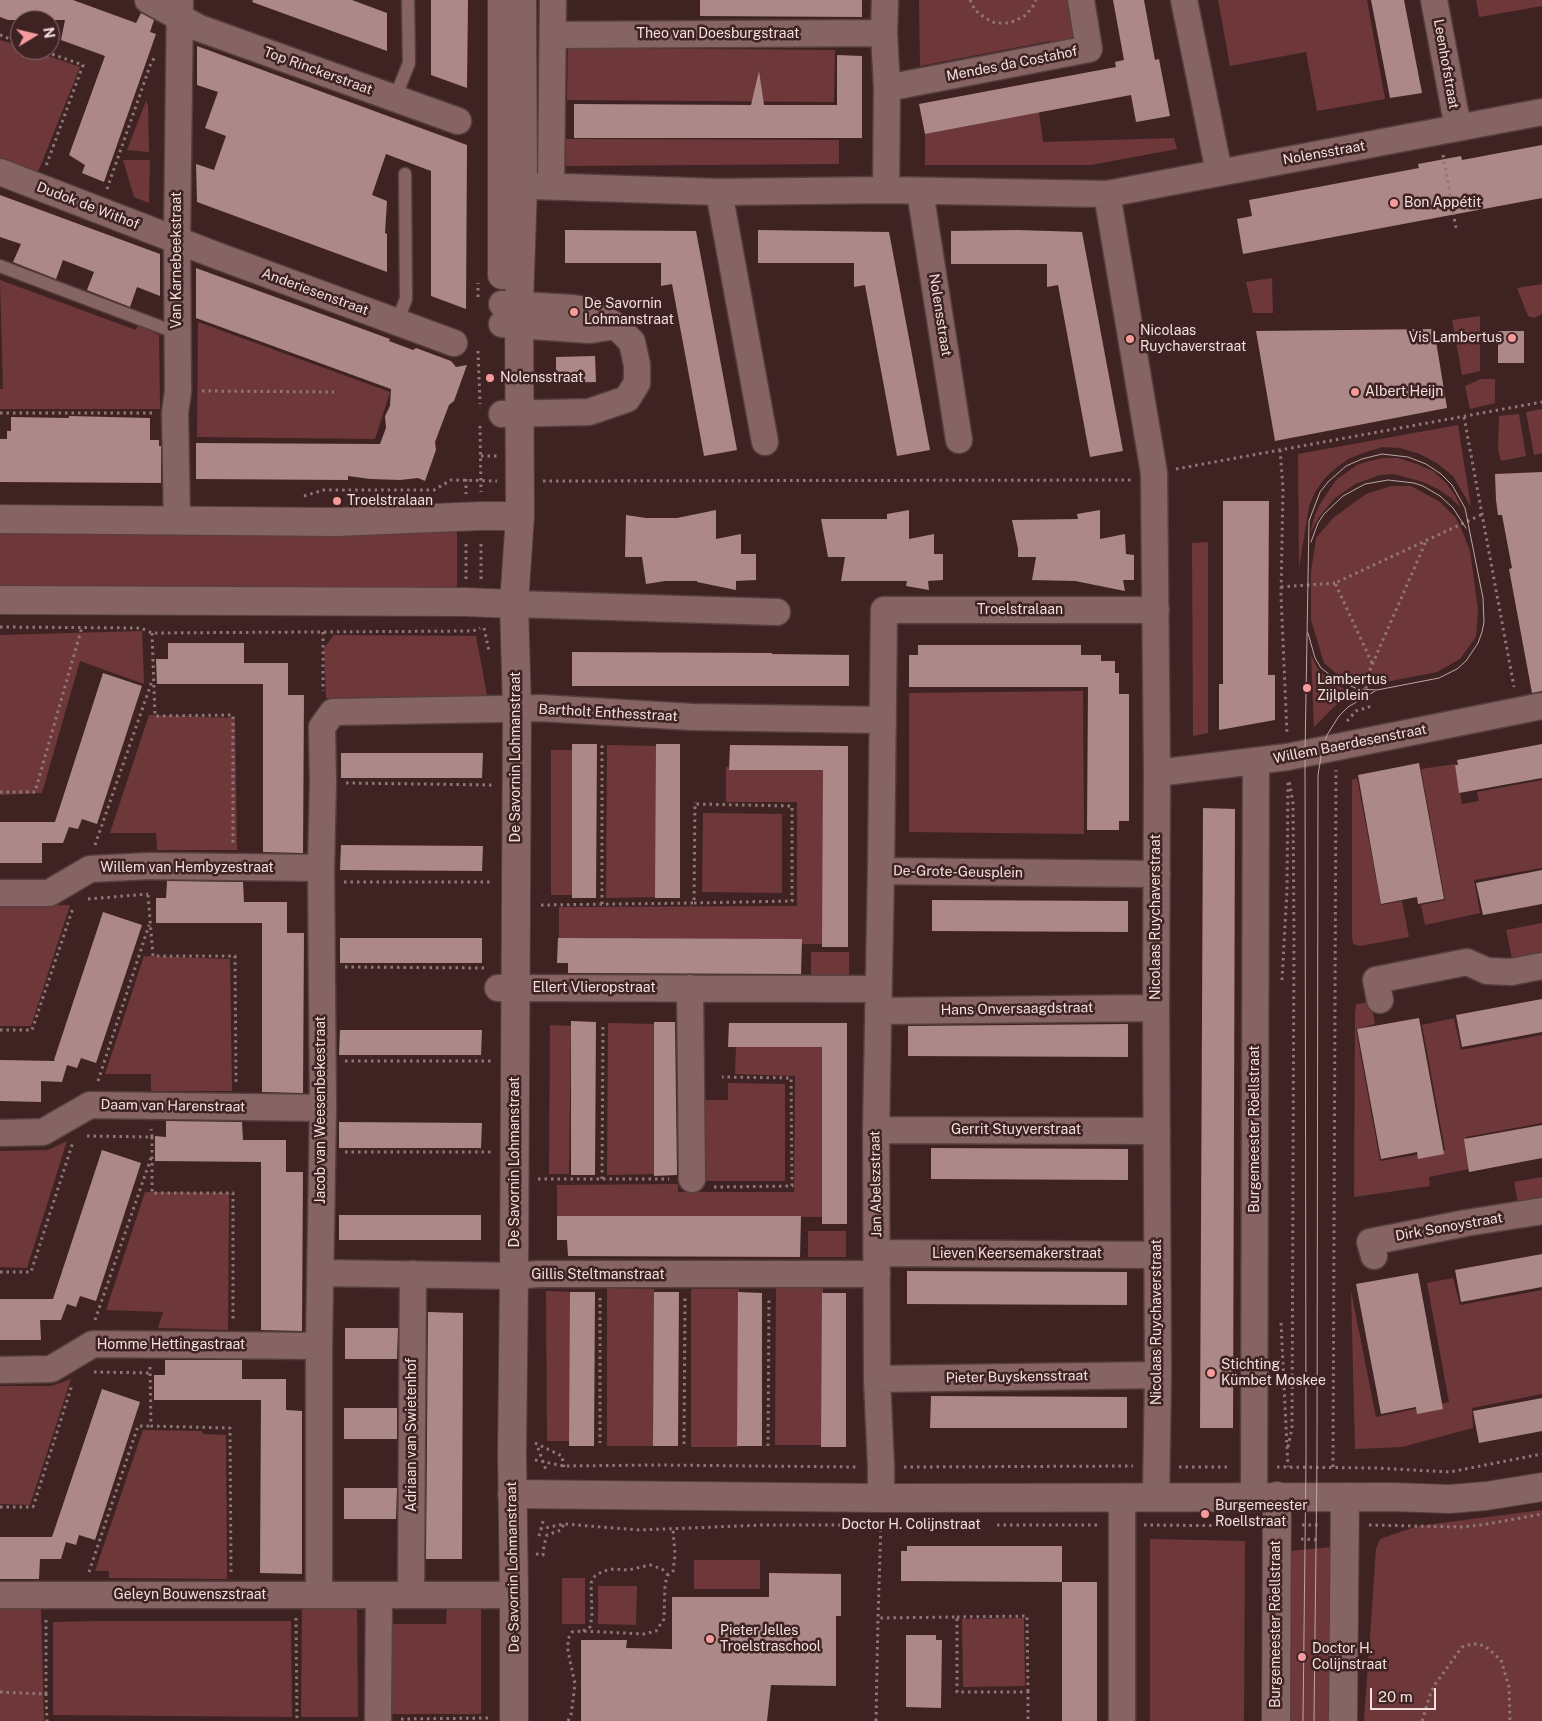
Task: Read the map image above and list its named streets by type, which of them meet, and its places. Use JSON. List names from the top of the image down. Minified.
{"streets":{"street":["Theo van Doesburgstraat","Mendes da Costahof","Leenhofstraat","Top Rinckerstraat","Nolensstraat","Dudok de Withof","Van Karnebeekstraat","Anderiesenstraat","Troelstralaan","Bartholt Enthesstraat","Willem Baerdesenstraat","De Savornin Lohmanstraat","Willem van Hembyzestraat","De-Grote-Geusplein","Nicolaas Ruychaverstraat","Ellert Vlieropstraat","Hans Onversaagdstraat","Daam van Harenstraat","Jacob van Weesenbekestraat","Burgemeester Röellstraat","Gerrit Stuyverstraat","Jan Abelszstraat","Dirk Sonoystraat","Lieven Keersemakerstraat","Gillis Steltmanstraat","Homme Hettingastraat","Pieter Buyskensstraat","Adriaan van Swietenhof","Doctor H. Colijnstraat","Geleyn Bouwenszstraat"]},"crossings":[["Leenhofstraat","Nolensstraat"],["Top Rinckerstraat","Van Karnebeekstraat"],["Nolensstraat","De Savornin Lohmanstraat"],["Nolensstraat","Nicolaas Ruychaverstraat"],["Dudok de Withof","Van Karnebeekstraat"],["Dudok de Withof","Anderiesenstraat"],["Van Karnebeekstraat","Anderiesenstraat"],["Troelstralaan","Bartholt Enthesstraat"],["Troelstralaan","De-Grote-Geusplein"],["Troelstralaan","Nicolaas Ruychaverstraat"],["Bartholt Enthesstraat","De Savornin Lohmanstraat"],["Bartholt Enthesstraat","De-Grote-Geusplein"],["Bartholt Enthesstraat","Jacob van Weesenbekestraat"],["Willem Baerdesenstraat","Nicolaas Ruychaverstraat"],["Willem Baerdesenstraat","Burgemeester Röellstraat"],["De Savornin Lohmanstraat","Ellert Vlieropstraat"],["De Savornin Lohmanstraat","Gillis Steltmanstraat"],["De Savornin Lohmanstraat","Doctor H. Colijnstraat"],["De Savornin Lohmanstraat","Geleyn Bouwenszstraat"],["Willem van Hembyzestraat","Jacob van Weesenbekestraat"],["De-Grote-Geusplein","Nicolaas Ruychaverstraat"],["De-Grote-Geusplein","Jan Abelszstraat"],["Nicolaas Ruychaverstraat","Hans Onversaagdstraat"],["Nicolaas Ruychaverstraat","Gerrit Stuyverstraat"],["Nicolaas Ruychaverstraat","Lieven Keersemakerstraat"],["Nicolaas Ruychaverstraat","Pieter Buyskensstraat"],["Nicolaas Ruychaverstraat","Doctor H. Colijnstraat"],["Ellert Vlieropstraat","Hans Onversaagdstraat"],["Ellert Vlieropstraat","Jan Abelszstraat"],["Hans Onversaagdstraat","Jan Abelszstraat"],["Daam van Harenstraat","Jacob van Weesenbekestraat"],["Jacob van Weesenbekestraat","Gillis Steltmanstraat"],["Jacob van Weesenbekestraat","Homme Hettingastraat"],["Jacob van Weesenbekestraat","Geleyn Bouwenszstraat"],["Burgemeester Röellstraat","Doctor H. Colijnstraat"],["Gerrit Stuyverstraat","Jan Abelszstraat"],["Jan Abelszstraat","Lieven Keersemakerstraat"],["Jan Abelszstraat","Gillis Steltmanstraat"],["Jan Abelszstraat","Pieter Buyskensstraat"],["Jan Abelszstraat","Doctor H. Colijnstraat"],["Lieven Keersemakerstraat","Gillis Steltmanstraat"],["Gillis Steltmanstraat","Adriaan van Swietenhof"],["Adriaan van Swietenhof","Geleyn Bouwenszstraat"]],"places":["Bon Appétit","De Savornin Lohmanstraat","Vis Lambertus","Nicolaas Ruychaverstraat","Nolensstraat","Albert Heijn","Troelstralaan","Lambertus Zijlplein","Stichting Kümbet Moskee","Burgemeester Roellstraat","Pieter Jelles Troelstraschool","Doctor H. Colijnstraat"],"scale_bar":"20 m","north":"right"}
